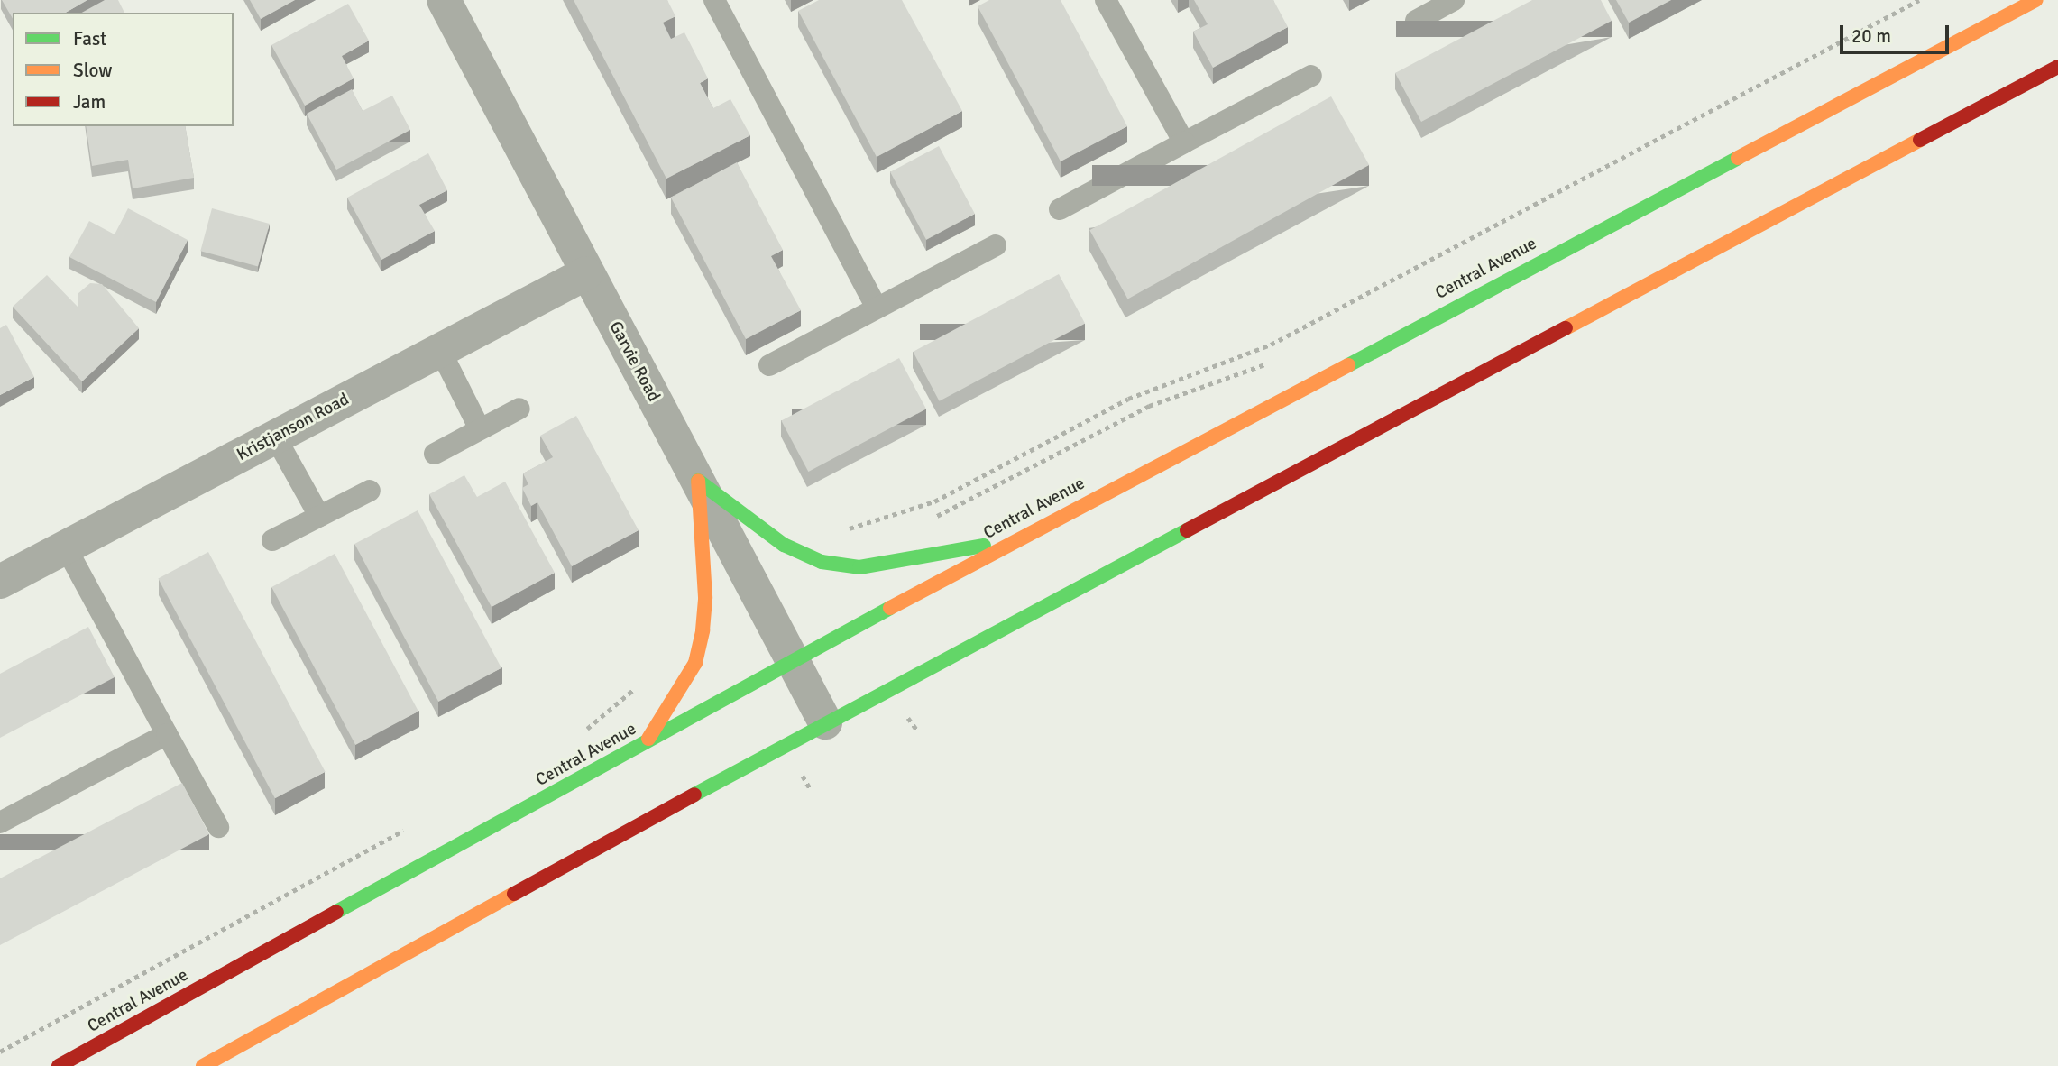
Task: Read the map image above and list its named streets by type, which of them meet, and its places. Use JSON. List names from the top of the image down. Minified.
{"streets":{"main road":["Central Avenue"],"street":["Garvie Road","Kristjanson Road"]},"crossings":[["Central Avenue","Garvie Road"],["Garvie Road","Kristjanson Road"]],"legend":["Fast","Slow","Jam"],"scale_bar":"20 m"}
